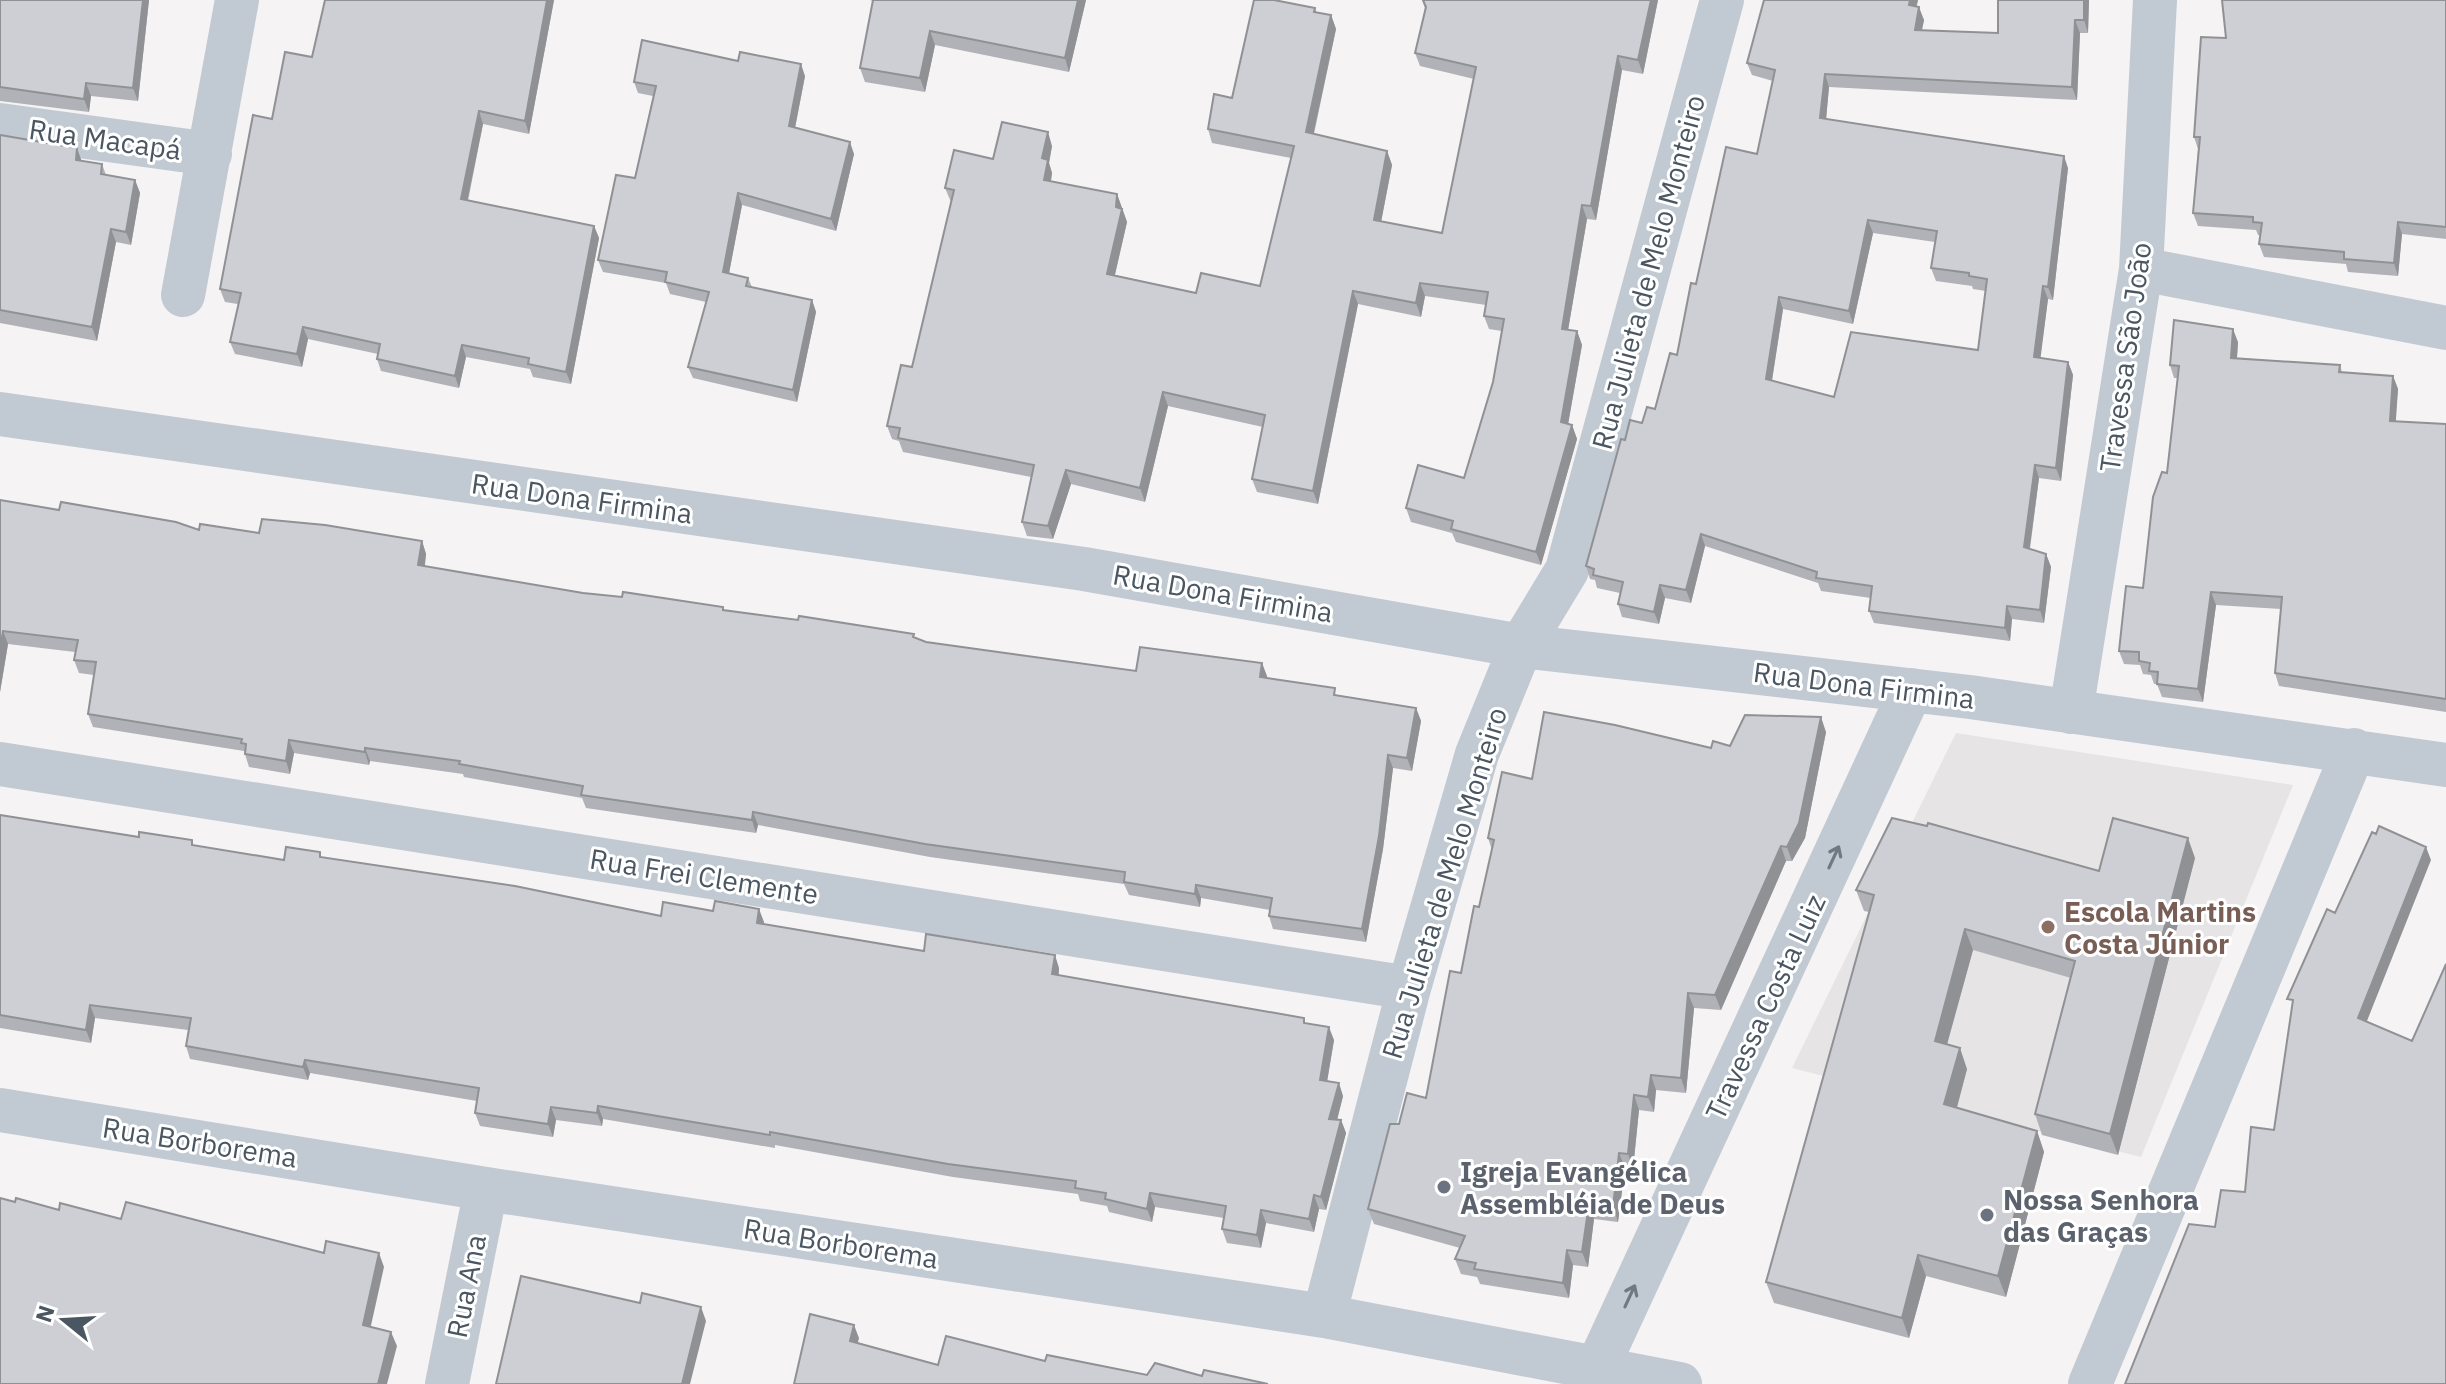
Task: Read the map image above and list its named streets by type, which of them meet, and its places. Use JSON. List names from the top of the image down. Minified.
{"streets":{"street":["Rua Macapá","Rua Julieta de Melo Monteiro","Travessa São João","Rua Dona Firmina","Rua Frei Clemente","Travessa Costa Luiz","Rua Borborema","Rua Ana"]},"crossings":[["Rua Julieta de Melo Monteiro","Rua Dona Firmina"],["Rua Julieta de Melo Monteiro","Rua Frei Clemente"],["Rua Julieta de Melo Monteiro","Rua Borborema"],["Travessa São João","Rua Dona Firmina"],["Rua Dona Firmina","Travessa Costa Luiz"],["Travessa Costa Luiz","Rua Borborema"],["Rua Borborema","Rua Ana"]],"one_way":["Travessa Costa Luiz"],"places":["Escola Martins Costa Júnior","Igreja Evangélica Assembléia de Deus","Nossa Senhora das Graças"],"north":"left"}
